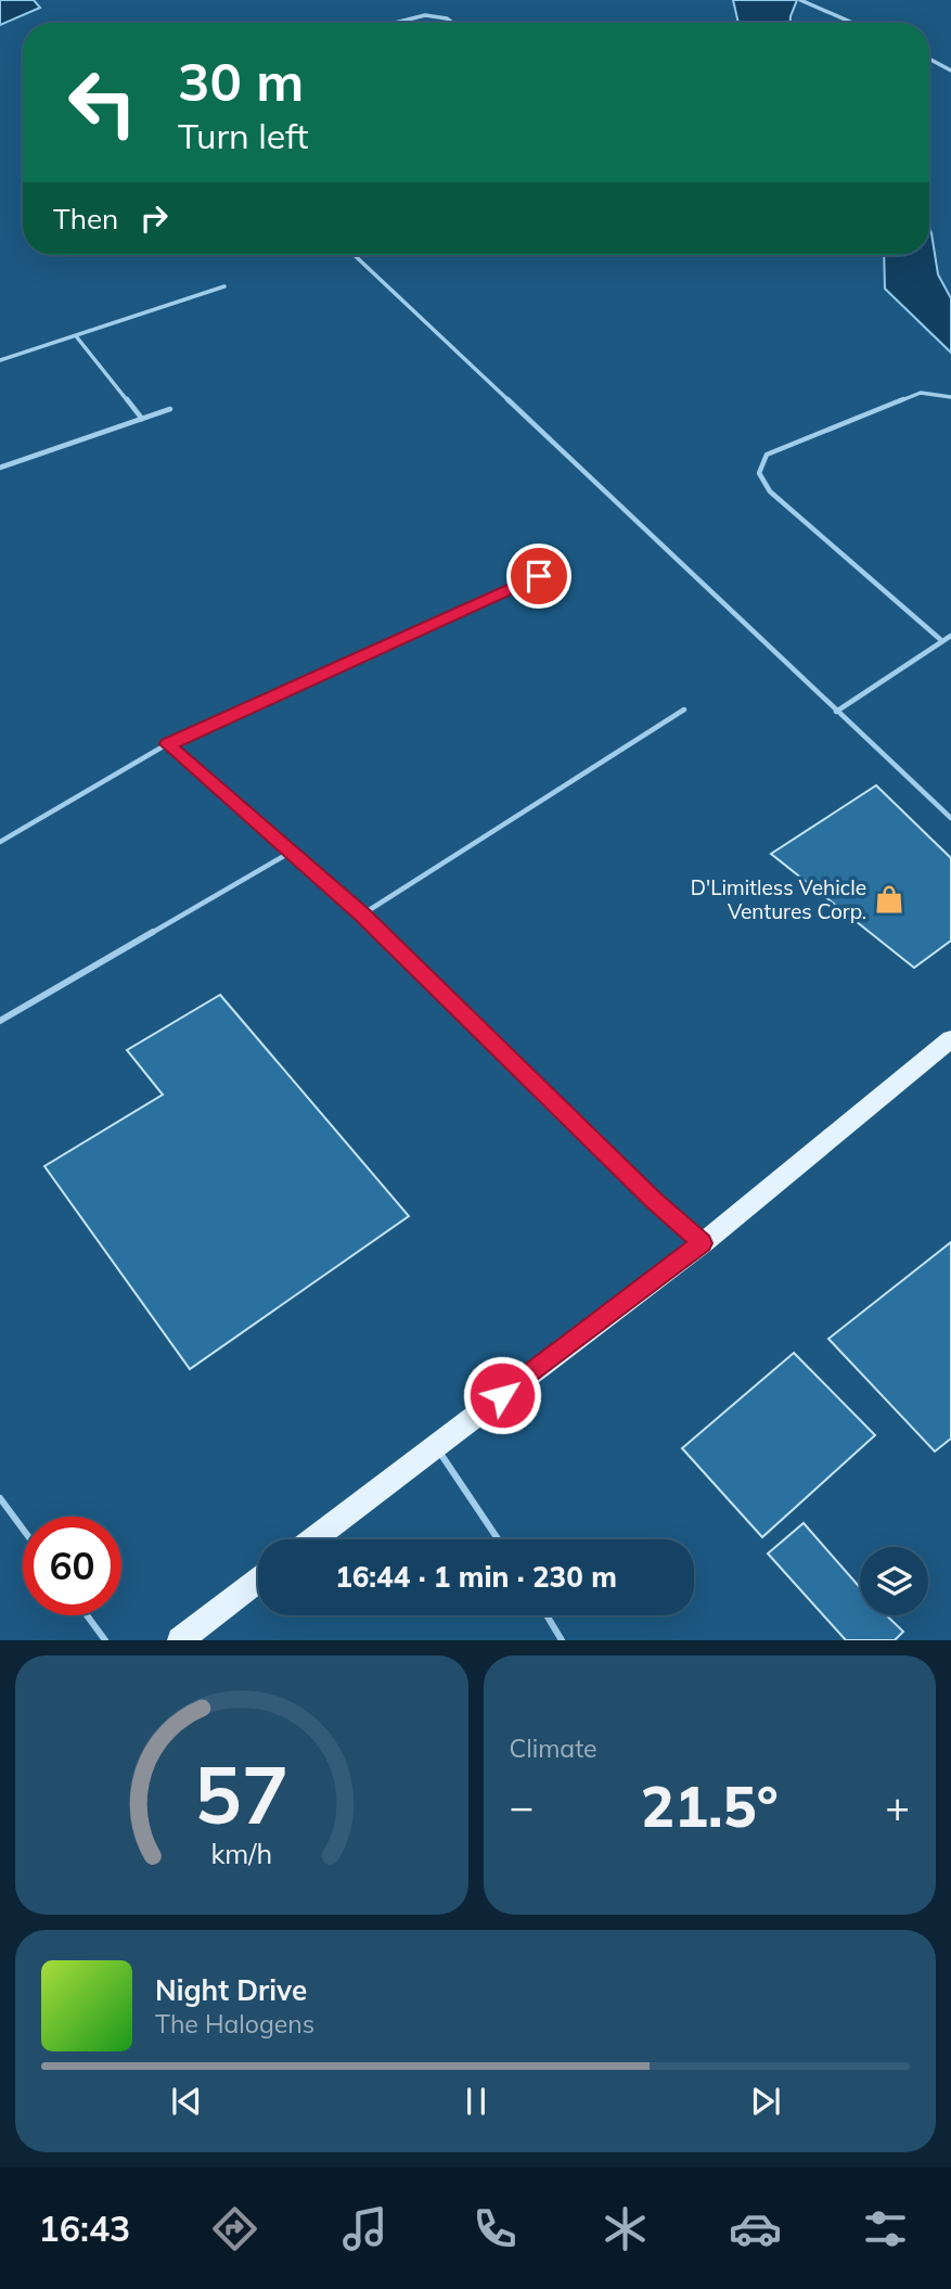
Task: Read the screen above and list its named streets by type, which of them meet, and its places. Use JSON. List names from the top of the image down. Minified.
{"places":{"shop":["D'Limitless Vehicle Ventures Corp."]},"page":{"turn":["30 m","Turn left"],"then":"Then","limit":"60","trip":"16:44 · 1 min · 230 m","tile":"Climate","heat":["−","21.5°","+"],"song":["Night Drive","The Halogens"],"tabs":"16:43","gauge":["57","km/h"]}}
